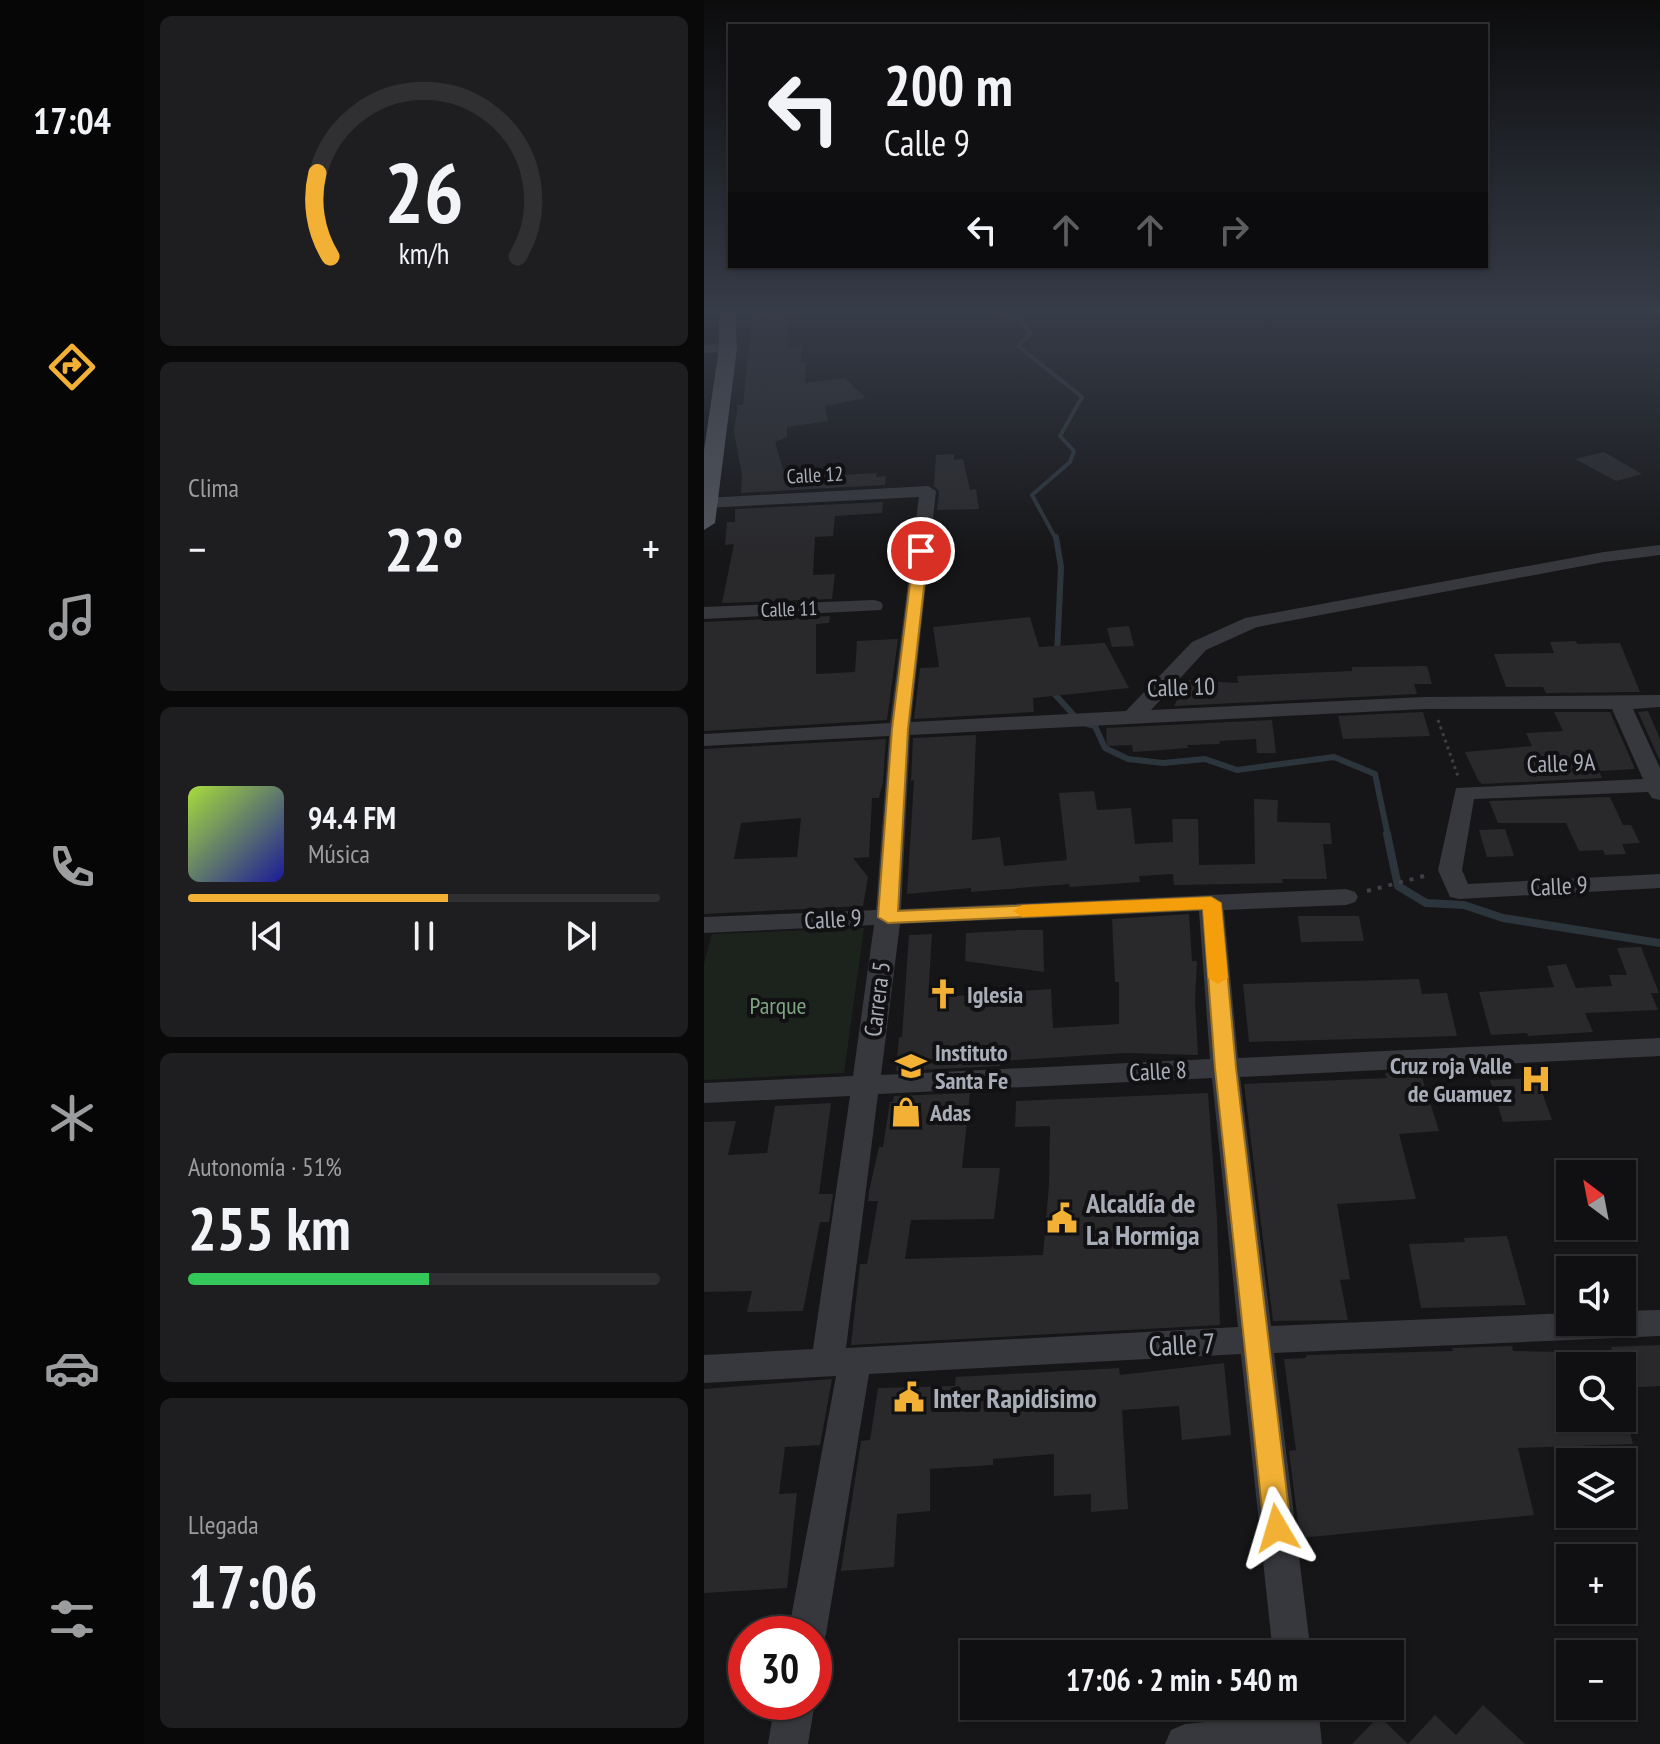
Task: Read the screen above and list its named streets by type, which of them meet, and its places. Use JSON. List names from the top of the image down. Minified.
{"streets":{"street":["Calle 12","Calle 11","Calle 10","Calle 9A","Calle 9","Carrera 5","Calle 8","Calle 7"]},"crossings":[["Calle 12","Carrera 5"],["Calle 10","Carrera 5"],["Calle 9","Carrera 5"],["Carrera 5","Calle 8"],["Carrera 5","Calle 7"]],"parks":["Parque"],"places":{"church":["Iglesia"],"school or university":["Instituto Santa Fe"],"hospital":["Cruz roja Valle de Guamuez"],"shop":["Adas"],"public building":["Alcaldía de La Hormiga","Inter Rapidisimo"]},"north":"top left","page":{"tabs":"17:04","turn":["200 m","Calle 9"],"tile":["Clima",["Autonomía · 51%","255 km"],["Llegada","17:06"]],"heat":["−","22°","+"],"song":["94.4 FM","Música"],"map_buttons":["+","−"],"limit":"30","trip":"17:06 · 2 min · 540 m","gauge":["26","km/h"]}}
